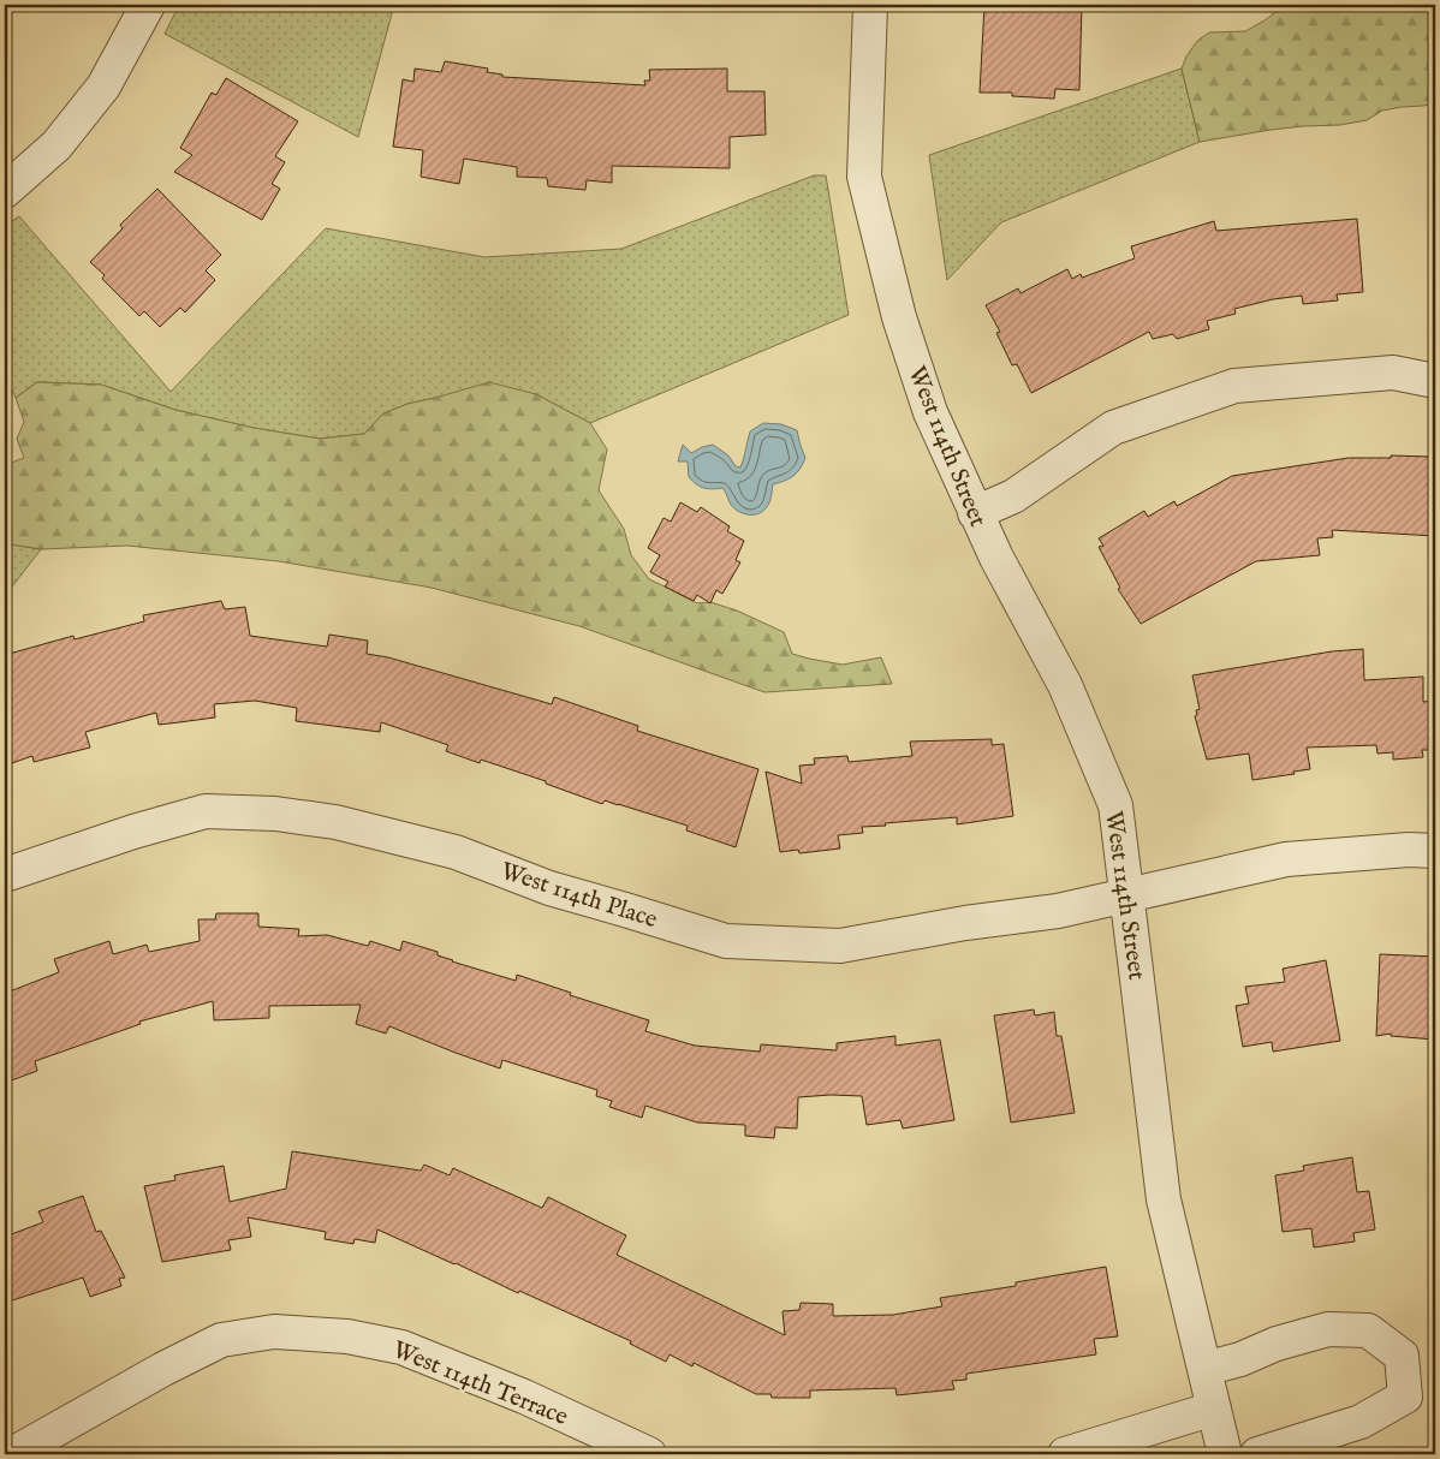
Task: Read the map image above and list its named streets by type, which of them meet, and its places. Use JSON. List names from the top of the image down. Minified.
{"streets":{"street":["West 114th Street","West 114th Place","West 114th Terrace"]},"crossings":[["West 114th Street","West 114th Place"]]}
